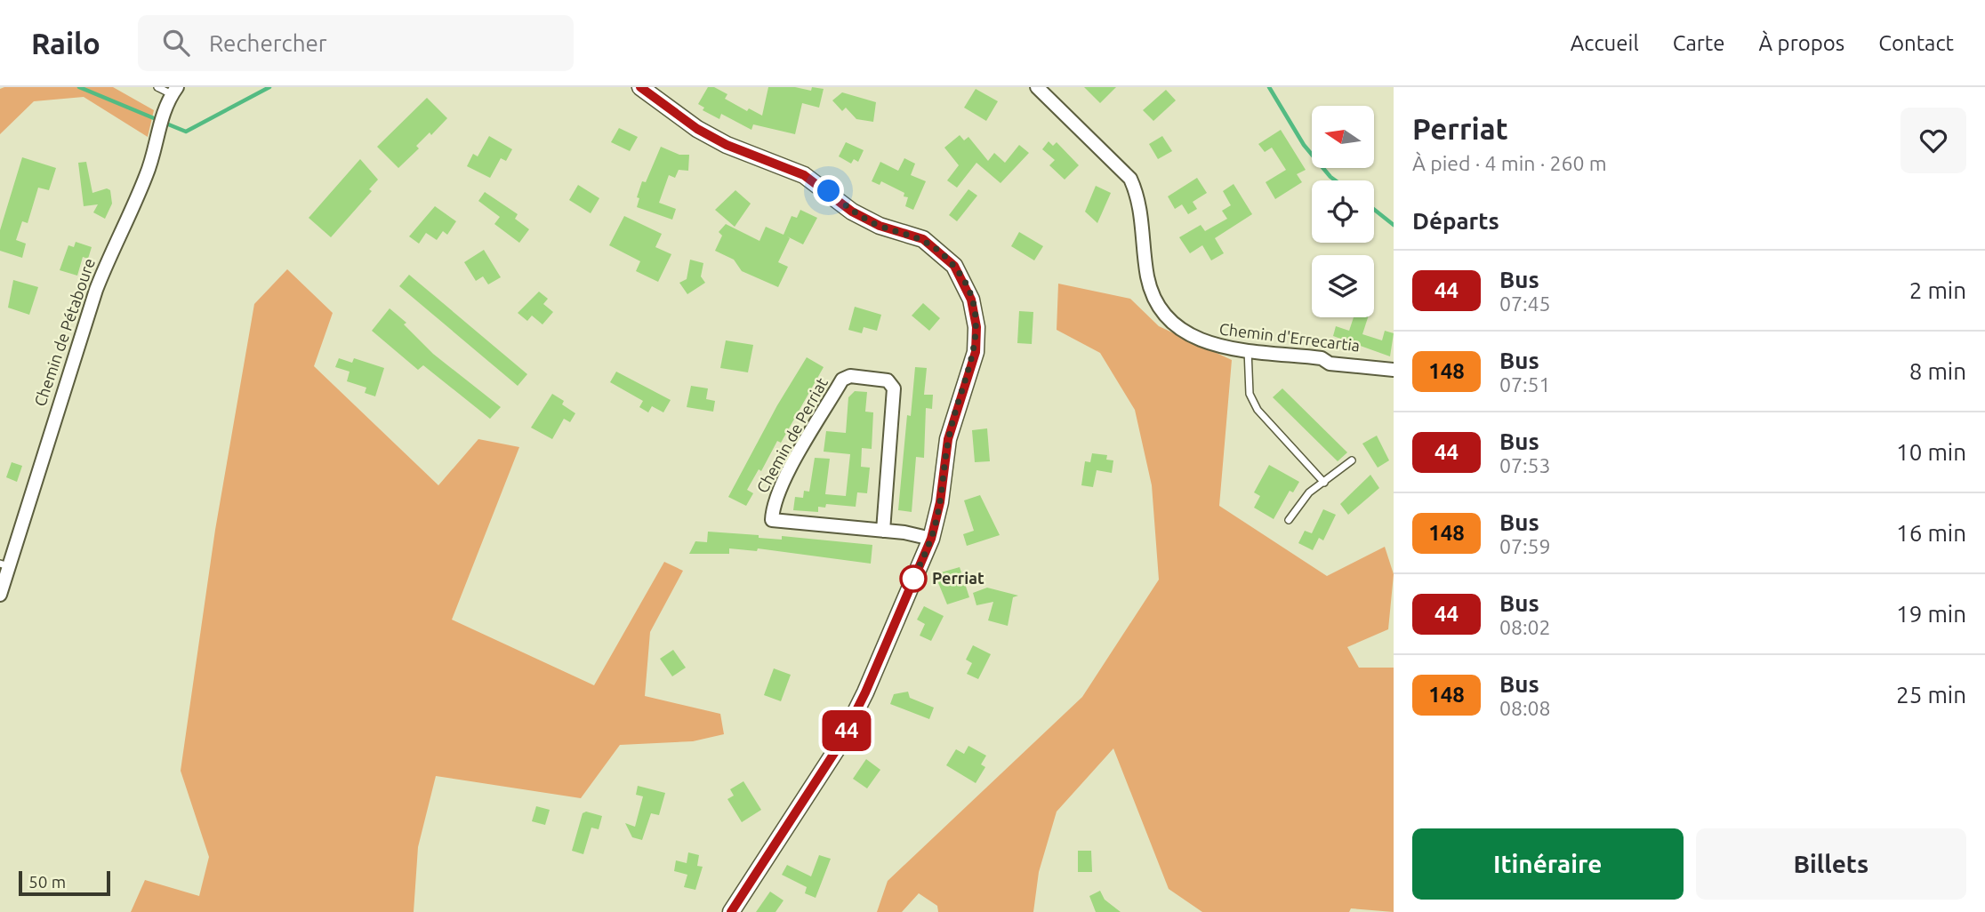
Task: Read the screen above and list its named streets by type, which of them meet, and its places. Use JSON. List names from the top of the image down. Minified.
{"streets":{"street":["Chemin de Pétaboure","Chemin d'Errecartia","Chemin de Perriat"]},"places":["Perriat"],"lines":["bus line 44"],"scale_bar":"50 m","north":"left","page":{"header":"Railo","search":"Rechercher","nav":["Accueil","Carte","À propos","Contact"],"on_map":"44","heading":[["Perriat","À pied · 4 min · 260 m"],"Départs"],"list":[{"mark":"44","name":"Bus","note":"07:45","value":"2 min"},{"mark":"148","name":"Bus","note":"07:51","value":"8 min"},{"mark":"44","name":"Bus","note":"07:53","value":"10 min"},{"mark":"148","name":"Bus","note":"07:59","value":"16 min"},{"mark":"44","name":"Bus","note":"08:02","value":"19 min"},{"mark":"148","name":"Bus","note":"08:08","value":"25 min"}],"buttons":["Itinéraire","Billets"],"scale":"50 m"}}
